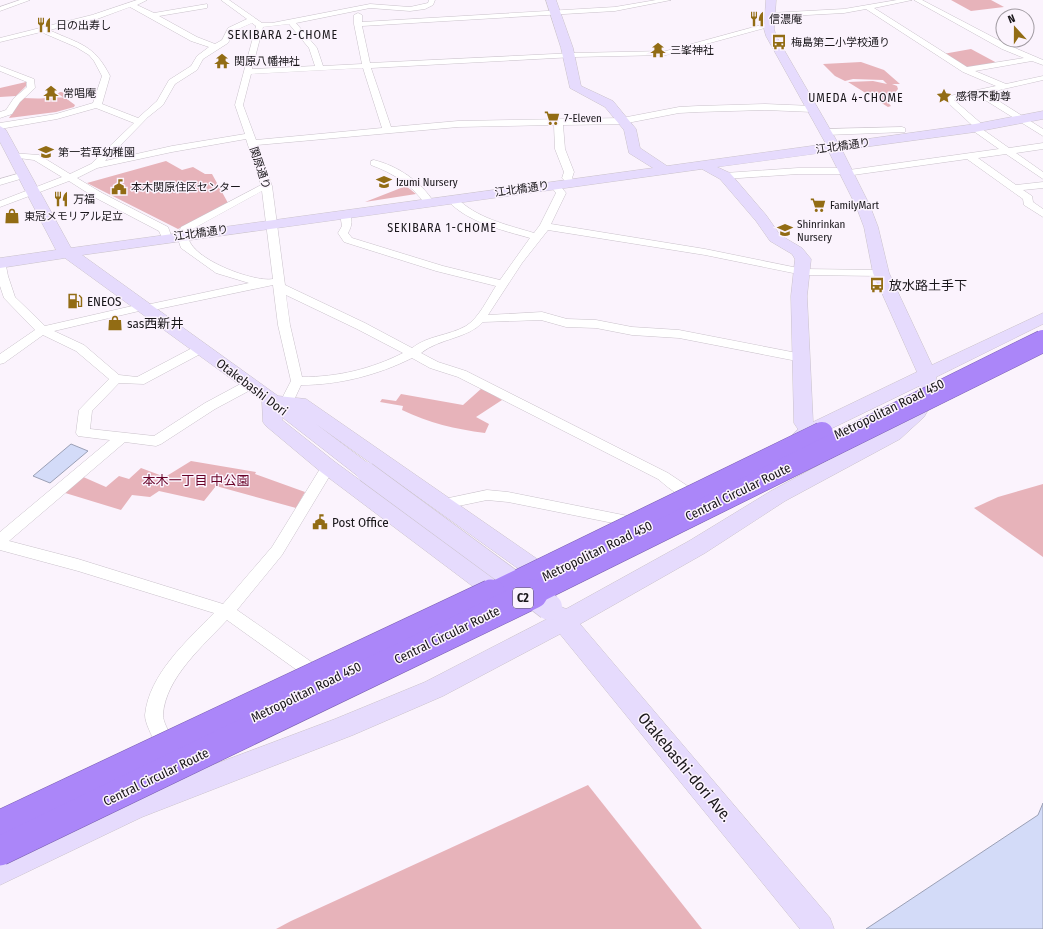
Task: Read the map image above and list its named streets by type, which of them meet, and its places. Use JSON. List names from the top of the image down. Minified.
{"streets":{"highway":["Central Circular Route","C2"],"main road":["江北橋通り","Otakebashi Dori","Metropolitan Road 450","Otakebashi-dori Ave."],"street":["関原通り"]},"crossings":[["江北橋通り","関原通り"],["江北橋通り","Otakebashi Dori"],["Otakebashi Dori","Otakebashi-dori Ave."]],"districts":["SEKIBARA 2-CHOME","UMEDA 4-CHOME","SEKIBARA 1-CHOME"],"parks":["本木一丁目 中公園"],"places":{"restaurant":["信濃庵","日の出寿し","万福"],"bus stop":["梅島第二小学校通り","放水路土手下"],"temple":["三峯神社","関原八幡神社","常唱庵"],"place":["感得不動尊"],"supermarket":["7-Eleven","FamilyMart"],"school or university":["第一若草幼稚園","Izumi Nursery","Shinrinkan Nursery"],"public building":["本木関原住区センター","Post Office"],"shop":["東冠メモリアル足立","sas西新井"],"fuel station":["ENEOS"]},"north":"top"}
